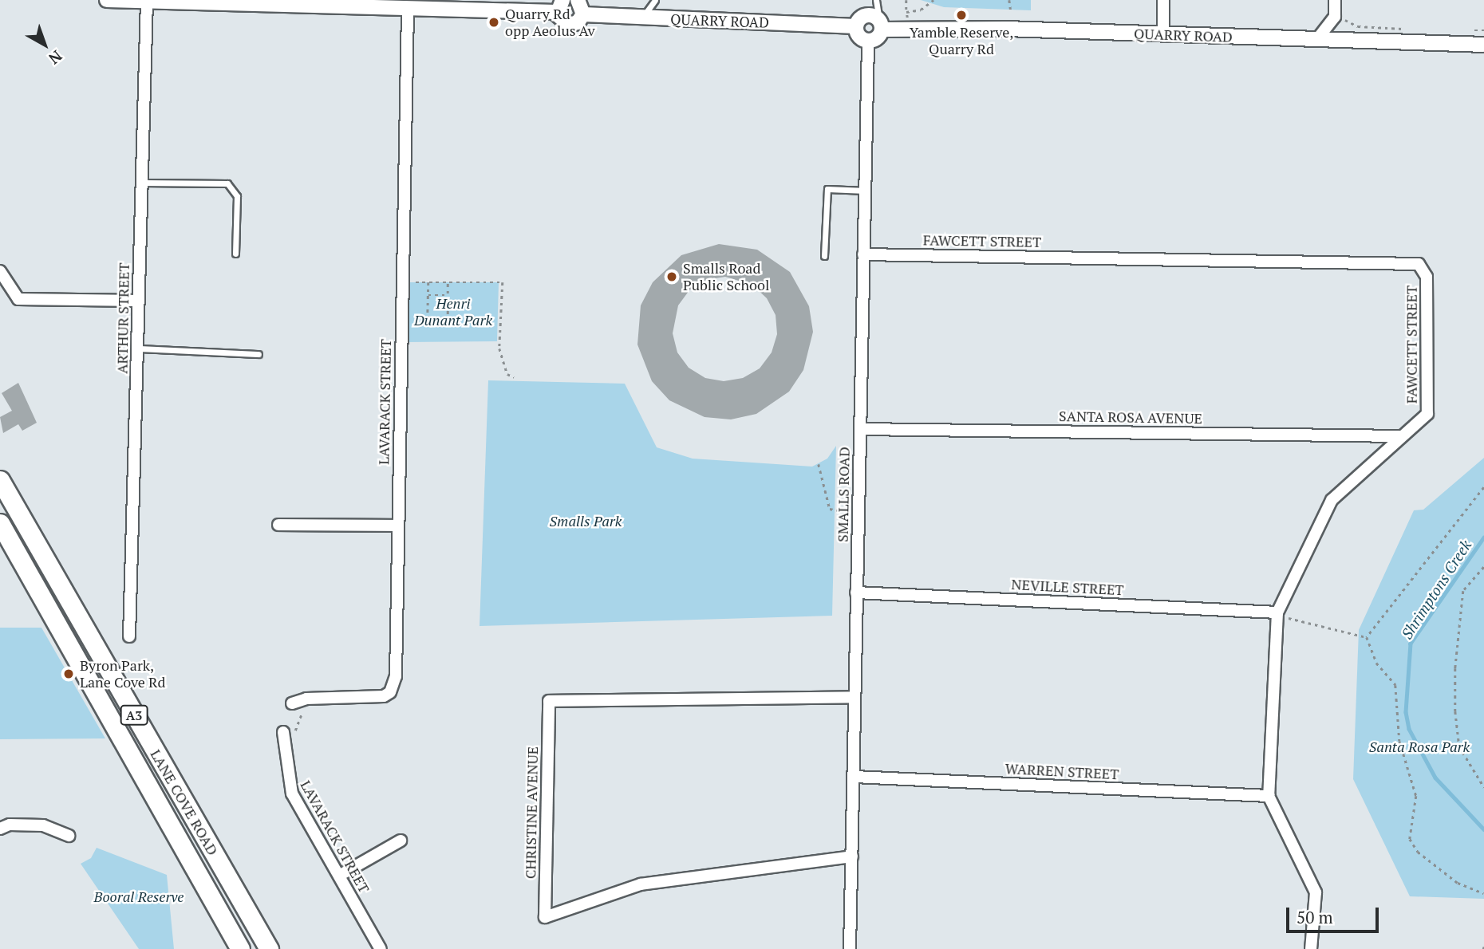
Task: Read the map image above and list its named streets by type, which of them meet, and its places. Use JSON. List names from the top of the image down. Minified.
{"streets":{"highway":["A3","LANE COVE ROAD"],"street":["QUARRY ROAD","FAWCETT STREET","ARTHUR STREET","LAVARACK STREET","SANTA ROSA AVENUE","SMALLS ROAD","NEVILLE STREET","WARREN STREET","CHRISTINE AVENUE"]},"crossings":[["QUARRY ROAD","SMALLS ROAD"],["FAWCETT STREET","SANTA ROSA AVENUE"],["FAWCETT STREET","SMALLS ROAD"],["FAWCETT STREET","NEVILLE STREET"],["FAWCETT STREET","WARREN STREET"],["SANTA ROSA AVENUE","SMALLS ROAD"],["SMALLS ROAD","NEVILLE STREET"],["SMALLS ROAD","WARREN STREET"],["SMALLS ROAD","CHRISTINE AVENUE"]],"water":["Shrimptons Creek"],"parks":["Henri Dunant Park","Smalls Park","Santa Rosa Park","Booral Reserve"],"places":["Yamble Reserve, Quarry Rd","Quarry Rd opp Aeolus Av","Smalls Road Public School","Byron Park, Lane Cove Rd"],"scale_bar":"50 m","north":"bottom right"}
